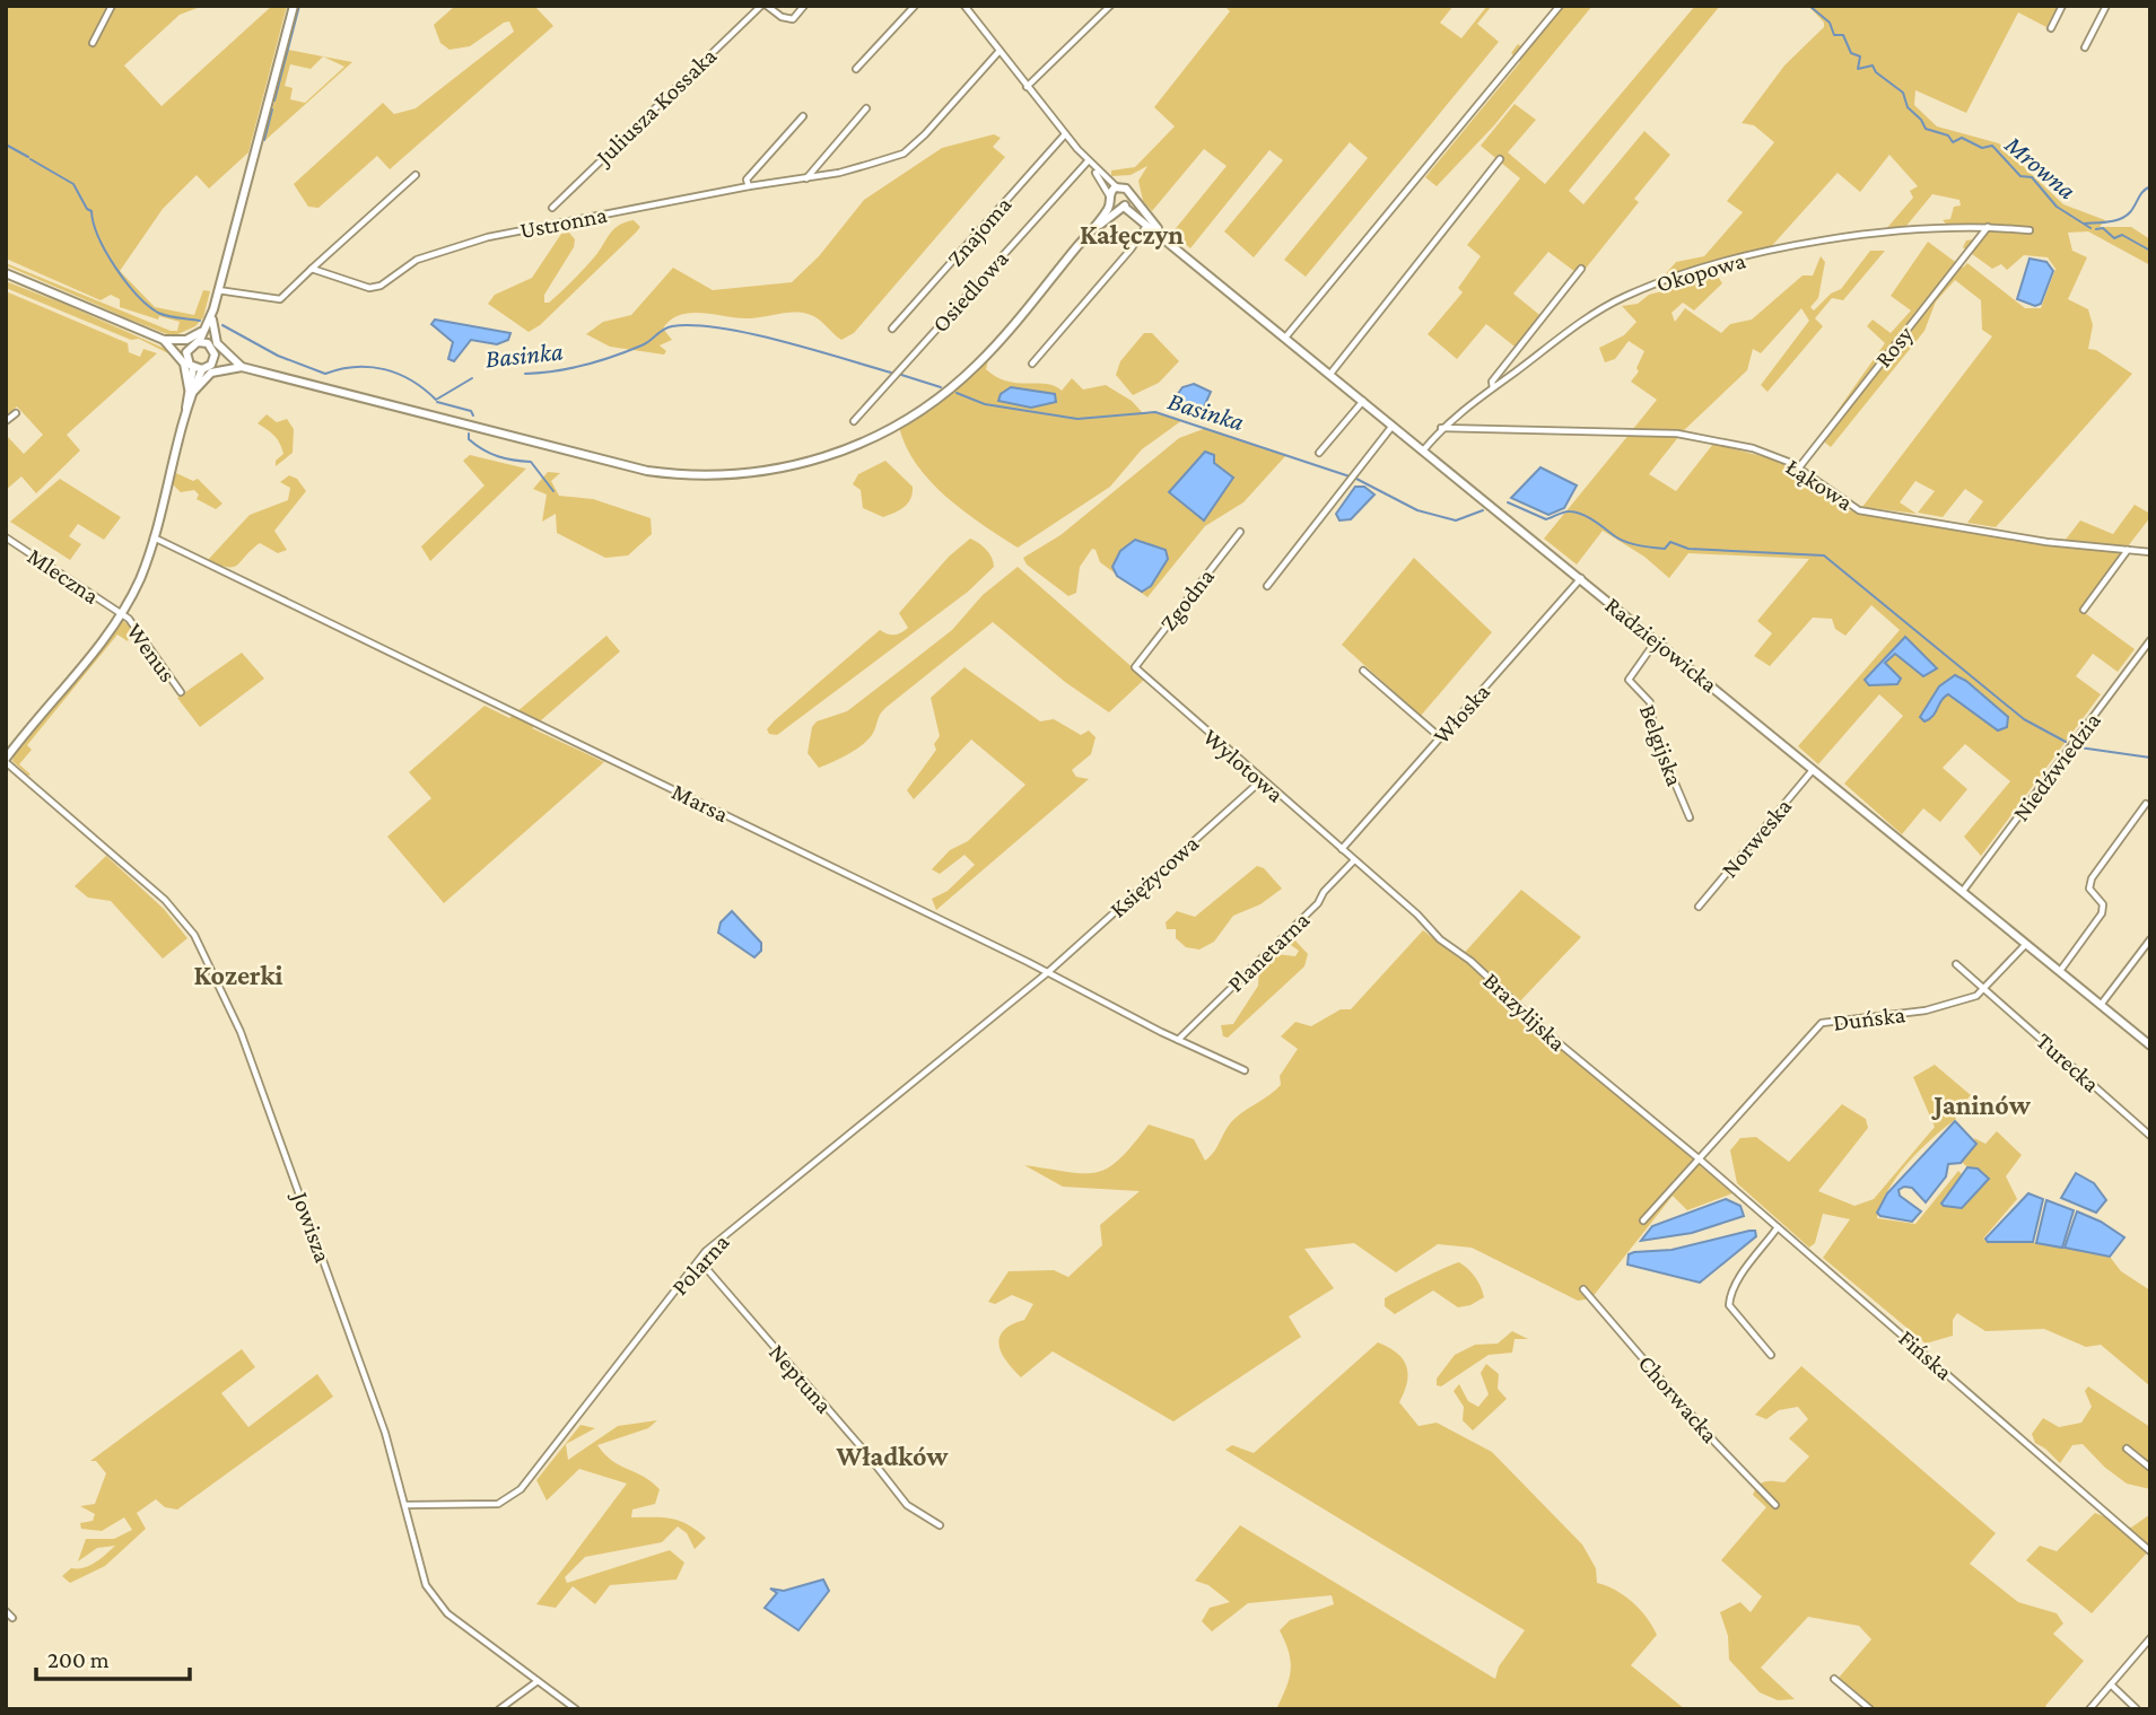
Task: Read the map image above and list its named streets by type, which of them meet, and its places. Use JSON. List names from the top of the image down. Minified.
{"streets":{"main road":["Radziejowicka"],"street":["Juliusza Kossaka","Ustronna","Znajoma","Okopowa","Osiedlowa","Rosy","Łąkowa","Mleczna","Zgodna","Wenus","Włoska","Belgijska","Wylotowa","Niedźwiedzia","Marsa","Norweska","Księżycowa","Planetarna","Brazylijska","Duńska","Turecka","Jowisza","Polarna","Fińska","Neptuna","Chorwacka"]},"crossings":[["Okopowa","Rosy"],["Okopowa","Łąkowa"],["Okopowa","Radziejowicka"],["Rosy","Łąkowa"],["Mleczna","Wenus"],["Zgodna","Wylotowa"],["Radziejowicka","Włoska"],["Radziejowicka","Belgijska"],["Radziejowicka","Niedźwiedzia"],["Radziejowicka","Norweska"],["Radziejowicka","Duńska"],["Włoska","Wylotowa"],["Wylotowa","Księżycowa"],["Wylotowa","Planetarna"],["Wylotowa","Brazylijska"],["Marsa","Księżycowa"],["Marsa","Planetarna"],["Marsa","Polarna"],["Księżycowa","Polarna"],["Planetarna","Brazylijska"],["Brazylijska","Duńska"],["Brazylijska","Fińska"],["Duńska","Turecka"],["Duńska","Fińska"],["Jowisza","Polarna"],["Polarna","Neptuna"]],"districts":["Kałęczyn","Kozerki","Janinów","Władków"],"water":["Mrowna","Basinka"],"scale_bar":"200 m"}
